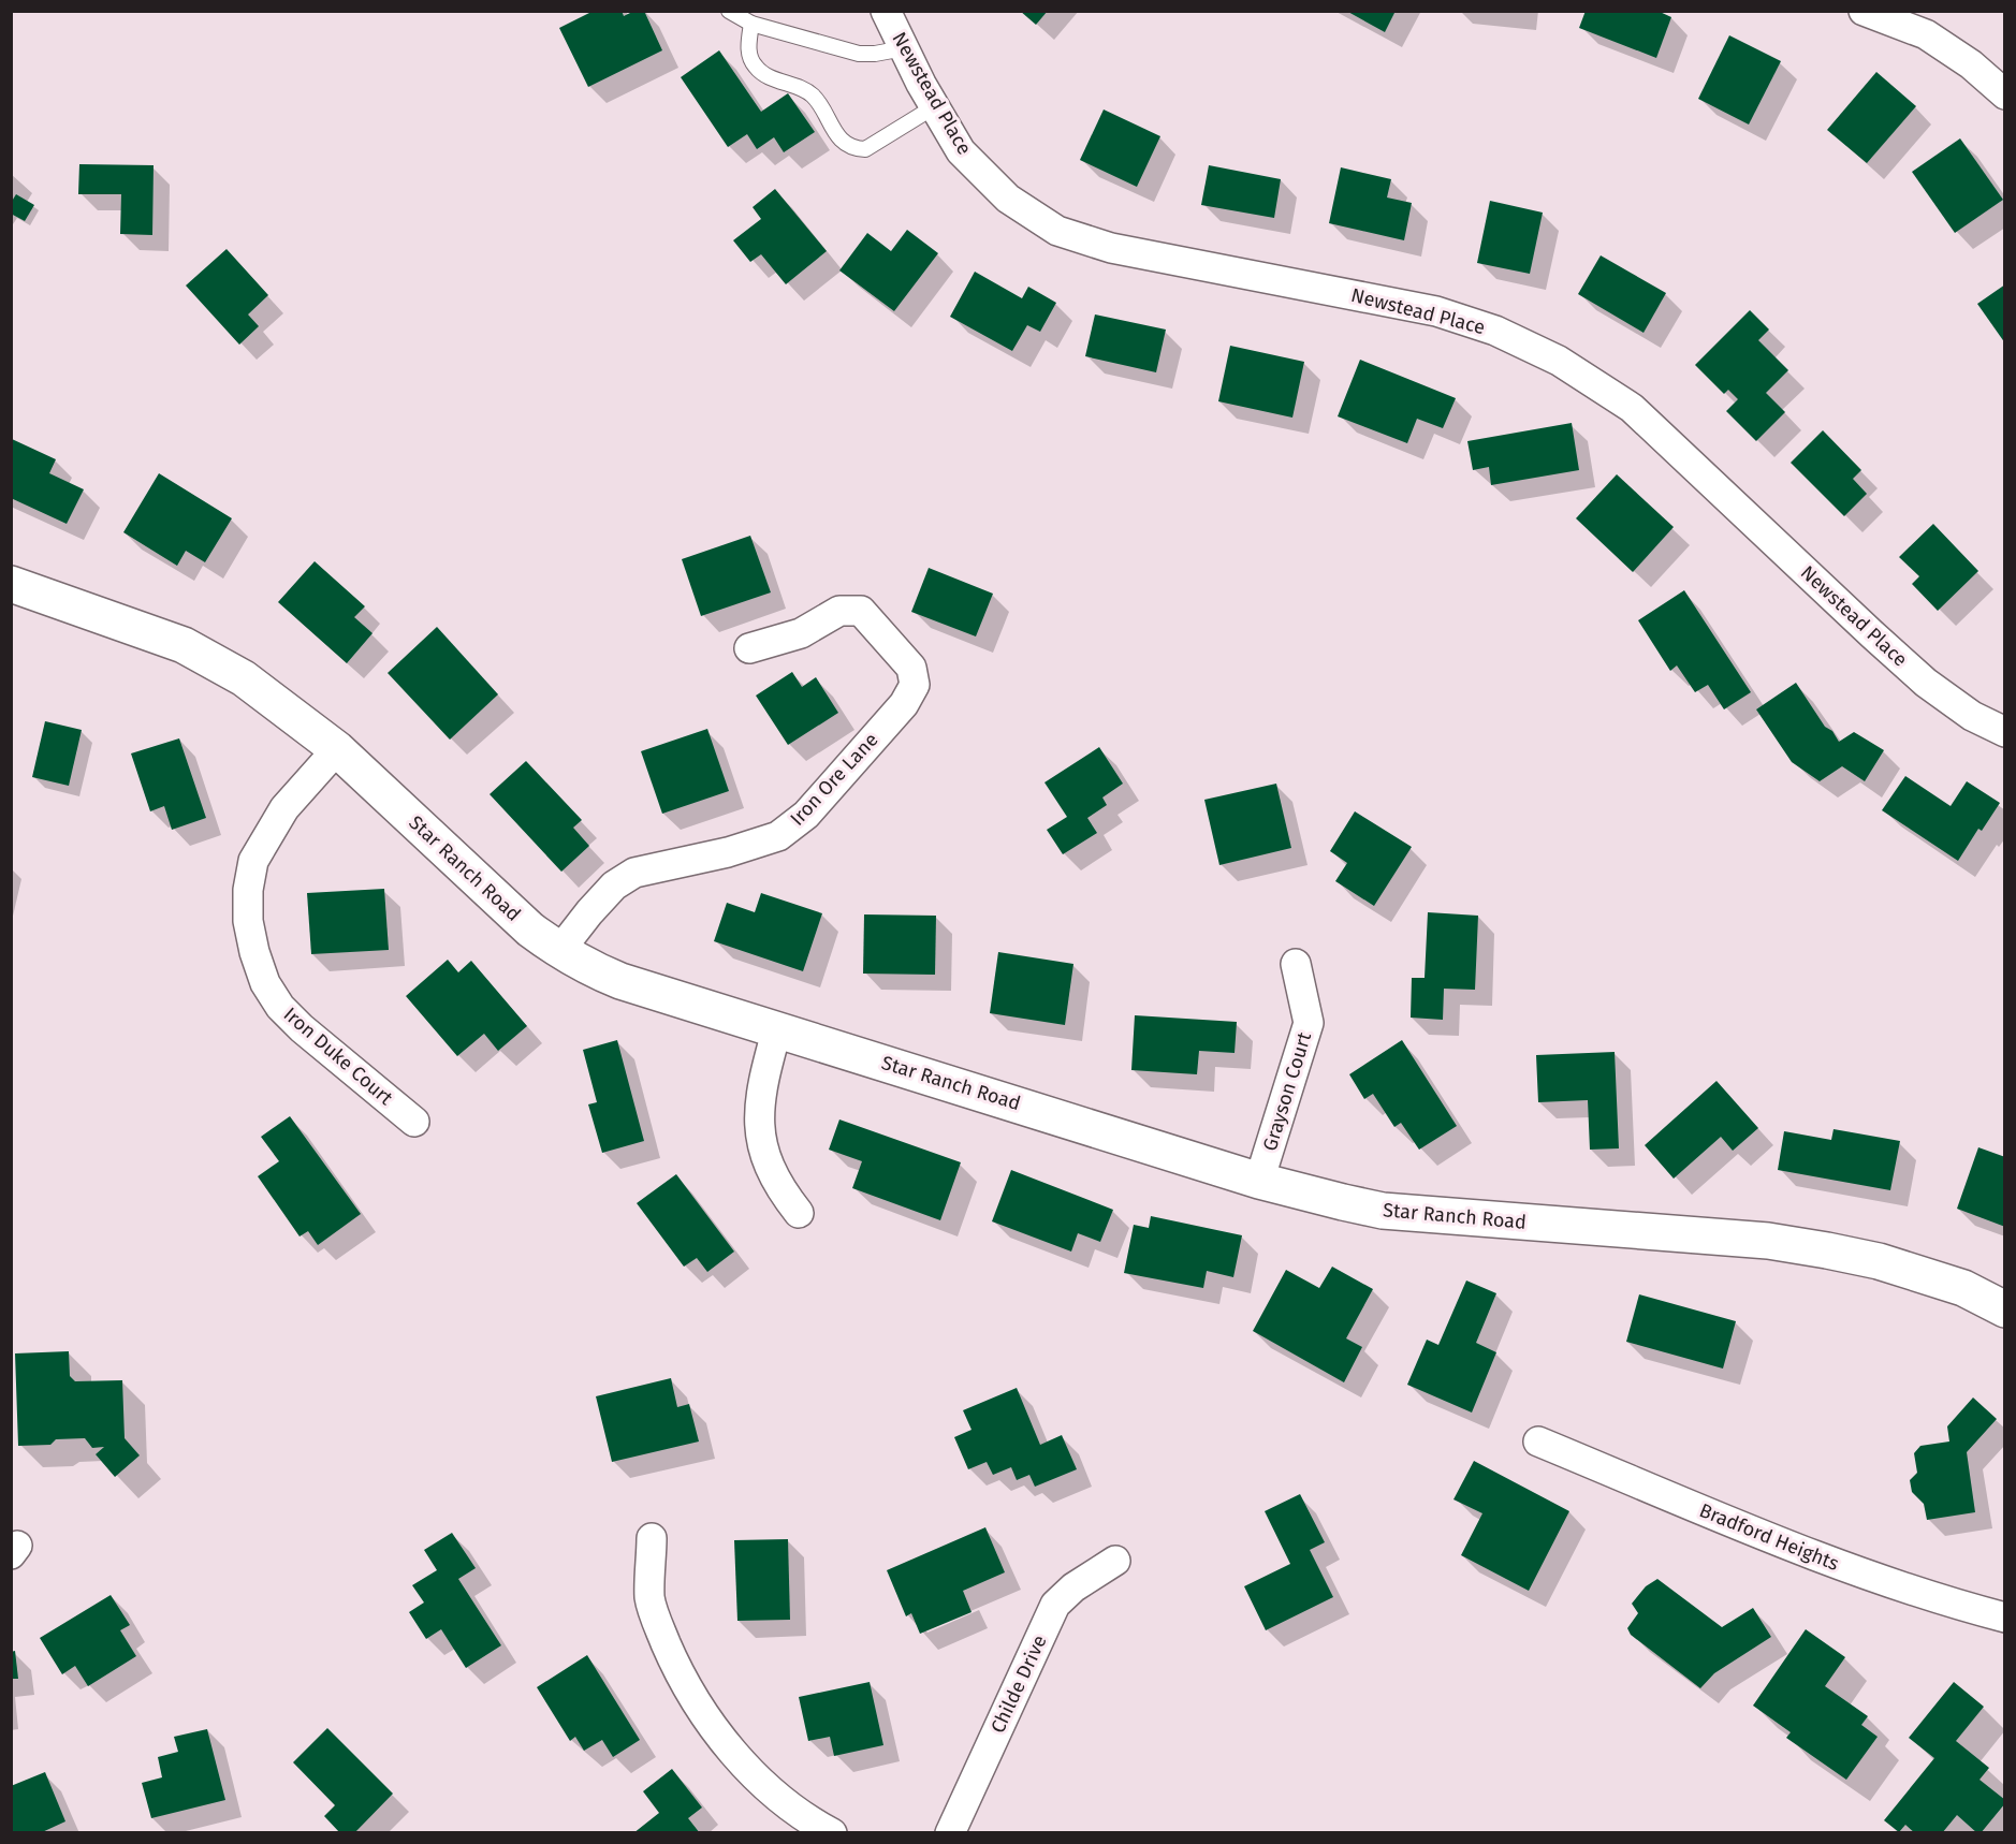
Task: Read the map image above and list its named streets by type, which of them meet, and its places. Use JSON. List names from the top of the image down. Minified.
{"streets":{"street":["Newstead Place","Iron Ore Lane","Star Ranch Road","Iron Duke Court","Grayson Court","Bradford Heights","Childe Drive"]},"crossings":[["Iron Ore Lane","Star Ranch Road"],["Star Ranch Road","Iron Duke Court"],["Star Ranch Road","Grayson Court"]]}
